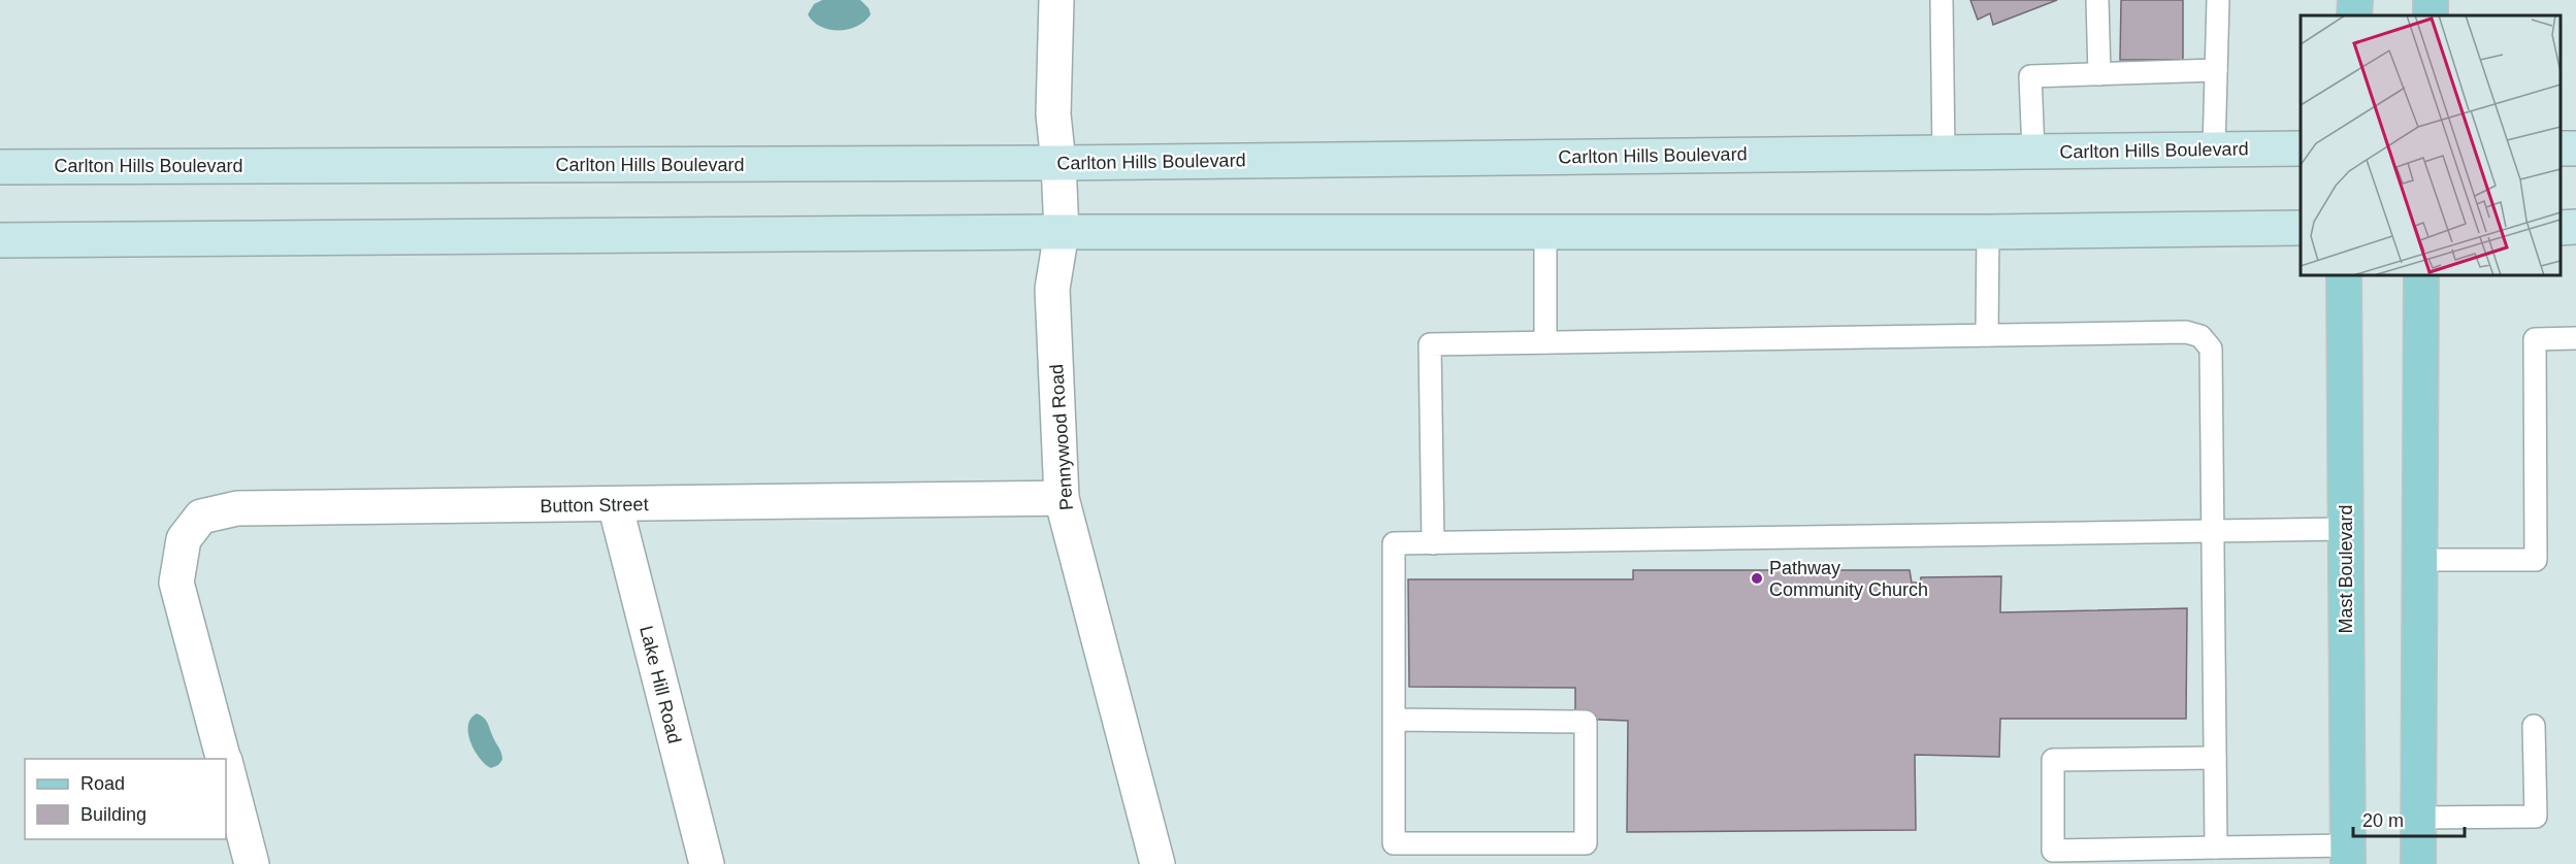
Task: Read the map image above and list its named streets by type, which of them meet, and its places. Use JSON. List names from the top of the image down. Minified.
{"streets":{"main road":["Mast Boulevard"],"street":["Carlton Hills Boulevard","Pennywood Road","Button Street","Lake Hill Road"]},"crossings":[["Carlton Hills Boulevard","Pennywood Road"],["Pennywood Road","Button Street"],["Button Street","Lake Hill Road"]],"places":["Pathway Community Church"],"legend":["Road","Building"],"scale_bar":"20 m"}
